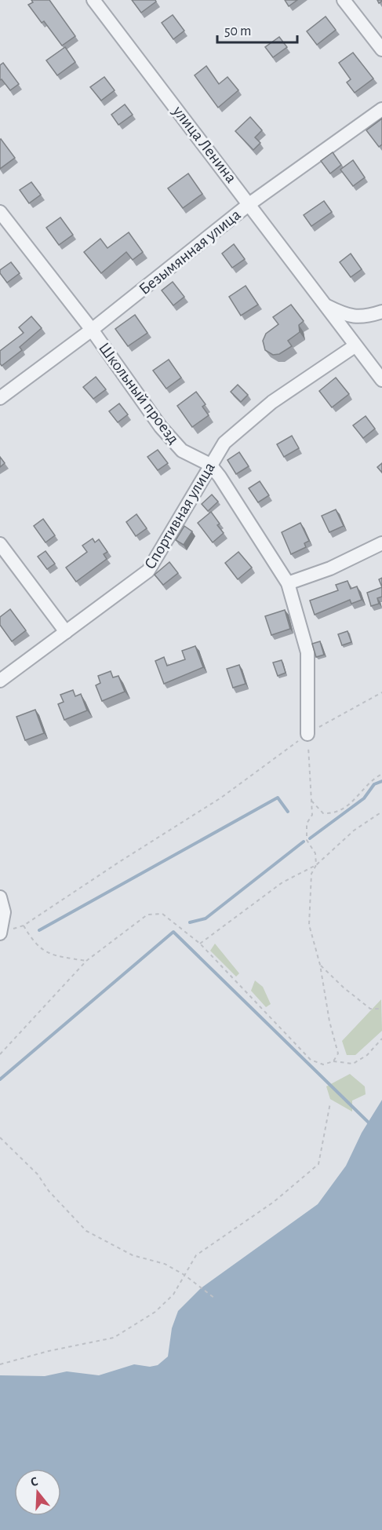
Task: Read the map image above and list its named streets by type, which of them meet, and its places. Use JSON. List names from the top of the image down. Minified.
{"streets":{"street":["улица Ленина","Безымянная улица","Школьный проезд","Спортивная улица"]},"crossings":[["улица Ленина","Безымянная улица"],["улица Ленина","Спортивная улица"],["Безымянная улица","Школьный проезд"],["Школьный проезд","Спортивная улица"]],"scale_bar":"50 m","north":"top"}
